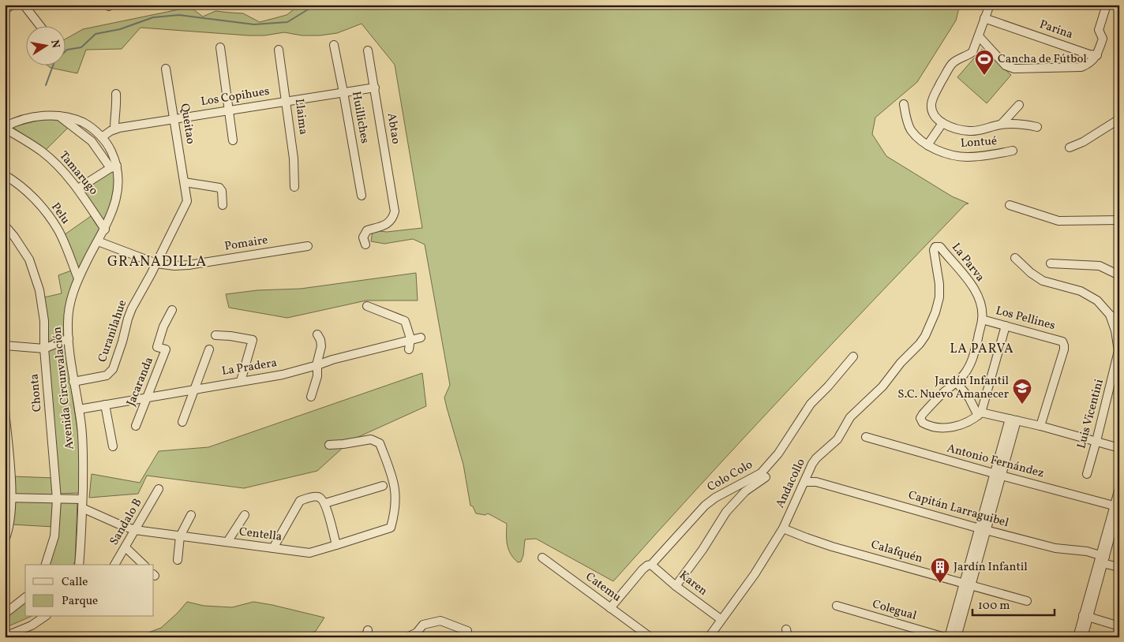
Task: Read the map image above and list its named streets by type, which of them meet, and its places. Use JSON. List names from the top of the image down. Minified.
{"streets":{"street":["Parina","Los Copihues","Llaima","Huilliches","Queitao","Abtao","Lontué","Tamarugo","Pelu","Pomaire","La Parva","Los Pellines","Curanilahue","La Pradera","Jacaranda","Avenida Circunvalación","Chonta","Luis Vicentini","Antonio Fernández","Colo Colo","Andacollo","Capitán Larraguibel","Sandalo B","Centella","Calafquén","Karen","Catemu","Colegual"]},"crossings":[["Los Copihues","Llaima"],["Los Copihues","Huilliches"],["Los Copihues","Queitao"],["Los Copihues","Abtao"],["Los Copihues","Avenida Circunvalación"],["Queitao","Curanilahue"],["Tamarugo","Avenida Circunvalación"],["Pelu","Avenida Circunvalación"],["Pomaire","Curanilahue"],["Pomaire","Avenida Circunvalación"],["La Parva","Los Pellines"],["La Parva","Andacollo"],["Curanilahue","Avenida Circunvalación"],["La Pradera","Jacaranda"],["La Pradera","Avenida Circunvalación"],["Avenida Circunvalación","Centella"],["Colo Colo","Karen"],["Colo Colo","Catemu"],["Andacollo","Capitán Larraguibel"],["Andacollo","Calafquén"],["Andacollo","Karen"],["Sandalo B","Centella"]],"districts":["GRANADILLA","LA PARVA"],"places":{"sports":["Cancha de Fútbol"],"school or university":["Jardín Infantil S.C. Nuevo Amanecer"],"building":["Jardín Infantil"]},"legend":["Calle","Parque"],"scale_bar":"100 m","north":"right"}
